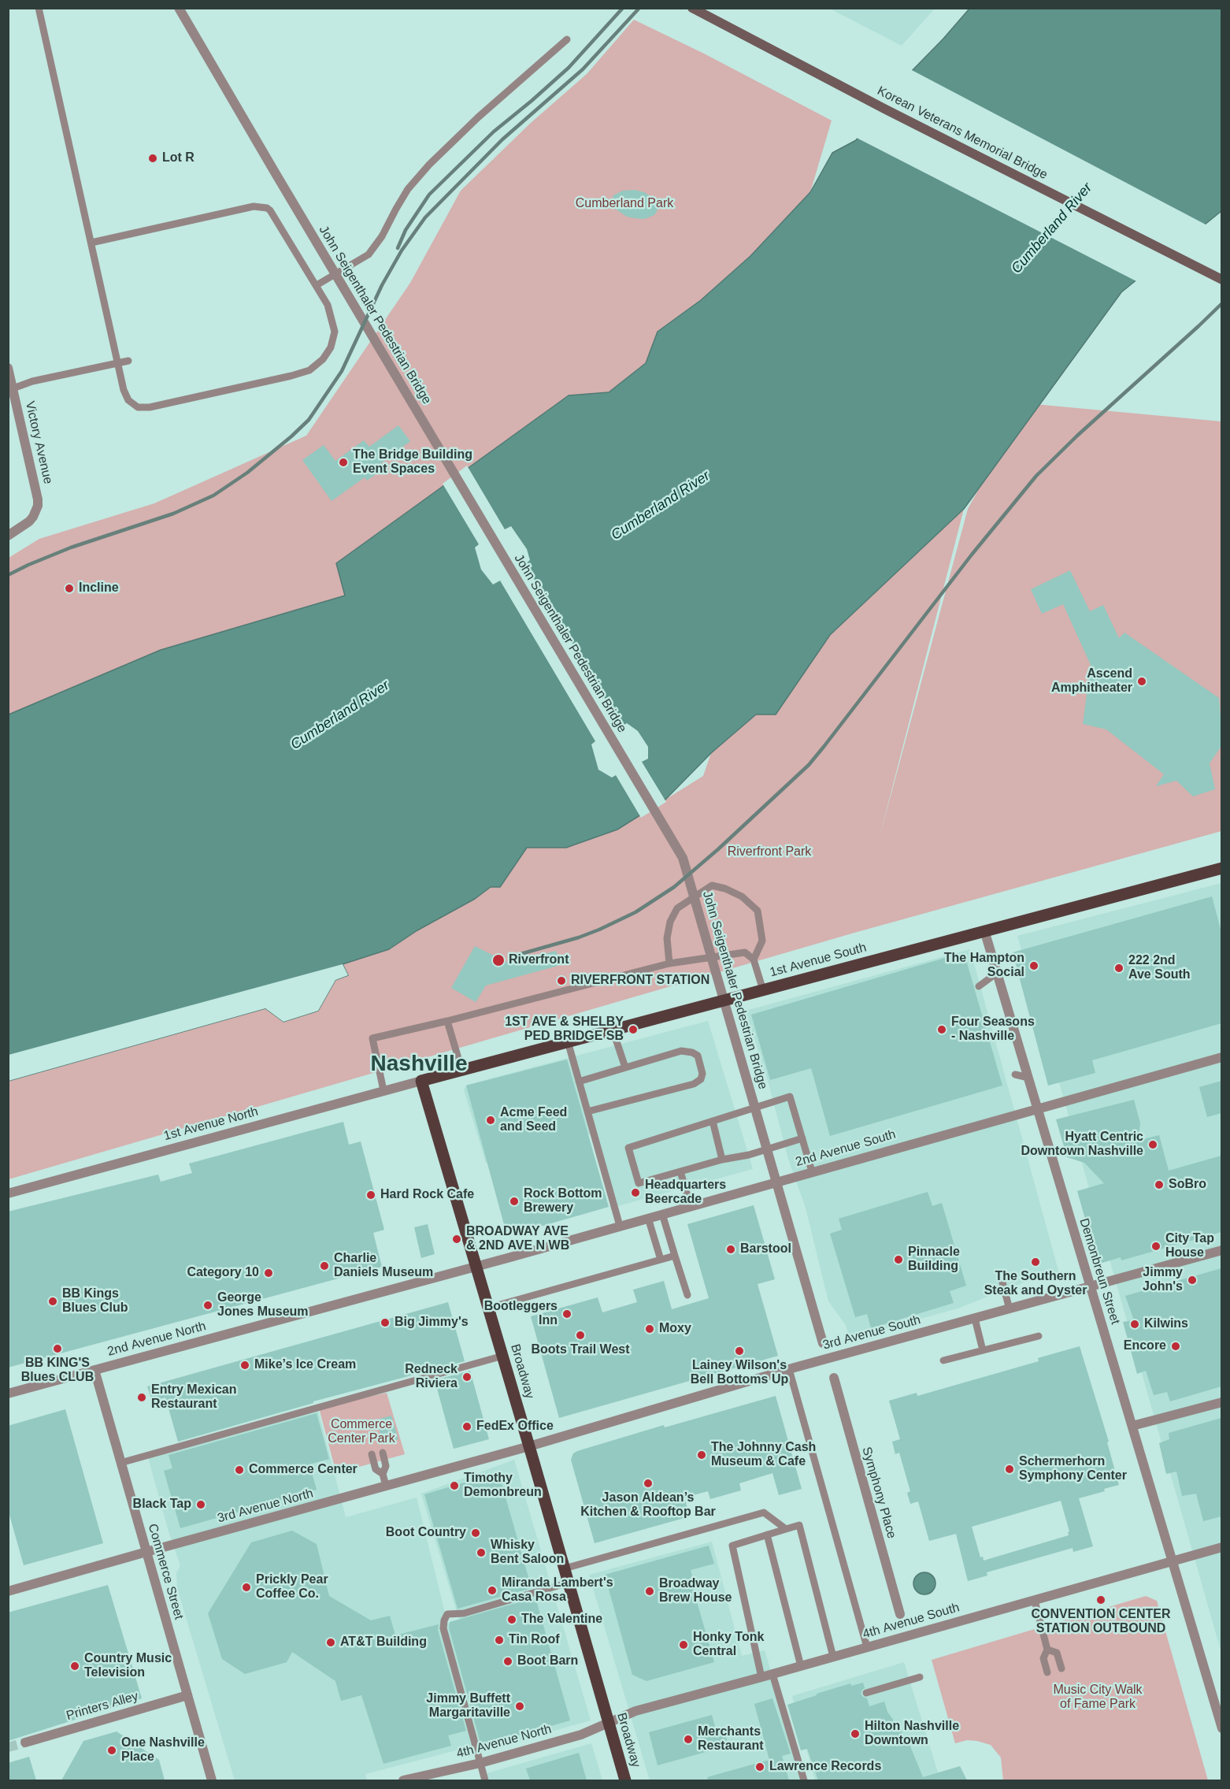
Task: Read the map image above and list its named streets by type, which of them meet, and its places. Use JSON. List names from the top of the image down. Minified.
{"streets":{"main road":["Korean Veterans Memorial Bridge","1st Avenue South","Broadway"],"street":["John Seigenthaler Pedestrian Bridge","Victory Avenue","1st Avenue North","2nd Avenue South","Demonbreun Street","3rd Avenue South","2nd Avenue North","Symphony Place","3rd Avenue North","Commerce Street","4th Avenue South","Printers Alley","4th Avenue North"]},"crossings":[["1st Avenue South","1st Avenue North"],["1st Avenue South","Demonbreun Street"],["1st Avenue South","Broadway"],["1st Avenue North","Broadway"],["2nd Avenue South","Demonbreun Street"],["2nd Avenue South","2nd Avenue North"],["2nd Avenue South","Broadway"],["Demonbreun Street","3rd Avenue South"],["Demonbreun Street","4th Avenue South"],["3rd Avenue South","Broadway"],["3rd Avenue South","3rd Avenue North"],["2nd Avenue North","Broadway"],["2nd Avenue North","Commerce Street"],["Broadway","3rd Avenue North"],["Broadway","4th Avenue South"],["Broadway","4th Avenue North"],["3rd Avenue North","Commerce Street"],["Commerce Street","Printers Alley"],["4th Avenue South","4th Avenue North"]],"districts":["Nashville"],"water":["Cumberland River"],"parks":["Cumberland Park","Riverfront Park","Commerce Center Park","Music City Walk of Fame Park"],"places":["Lot R","The Bridge Building Event Spaces","Incline","Ascend Amphitheater","Riverfront","The Hampton Social","222 2nd Ave South","RIVERFRONT STATION","1ST AVE & SHELBY PED BRIDGE SB","Four Seasons - Nashville","Acme Feed and Seed","Hyatt Centric Downtown Nashville","SoBro","Headquarters Beercade","Hard Rock Cafe","Rock Bottom Brewery","BROADWAY AVE & 2ND AVE N WB","City Tap House","Barstool","Pinnacle Building","The Southern Steak and Oyster","Charlie Daniels Museum","Category 10","Jimmy John's","BB Kings Blues Club","George Jones Museum","Bootleggers Inn","Big Jimmy's","Kilwins","Moxy","Boots Trail West","Encore","BB KING'S Blues CLUB","Lainey Wilson's Bell Bottoms Up","Mike’s Ice Cream","Redneck Riviera","Entry Mexican Restaurant","FedEx Office","The Johnny Cash Museum & Cafe","Schermerhorn Symphony Center","Commerce Center","Jason Aldean’s Kitchen & Rooftop Bar","Timothy Demonbreun","Black Tap","Boot Country","Whisky Bent Saloon","Prickly Pear Coffee Co.","Miranda Lambert's Casa Rosa","Broadway Brew House","CONVENTION CENTER STATION OUTBOUND","The Valentine","Tin Roof","AT&T Building","Honky Tonk Central","Boot Barn","Country Music Television","Jimmy Buffett Margaritaville","Hilton Nashville Downtown","Merchants Restaurant","One Nashville Place","Lawrence Records"]}
